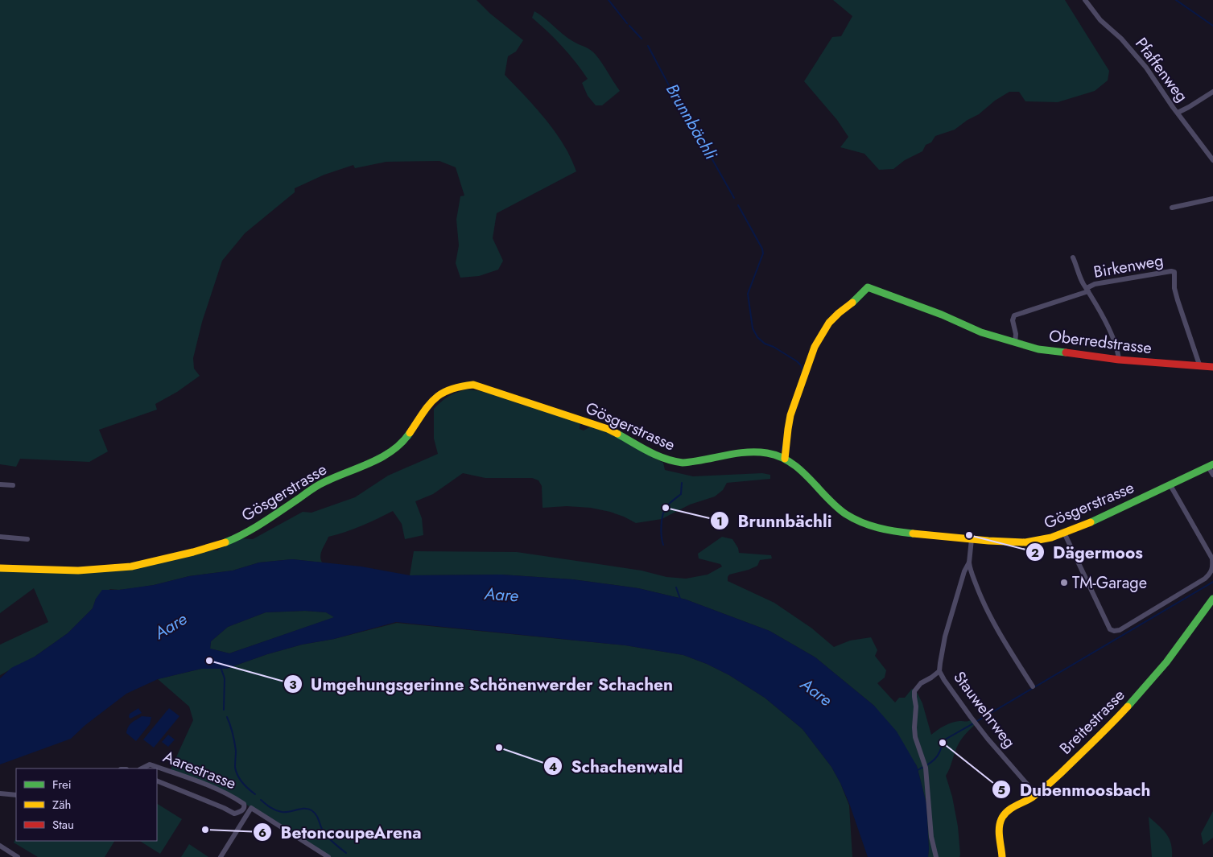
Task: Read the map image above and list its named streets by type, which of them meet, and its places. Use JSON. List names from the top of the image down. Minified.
{"streets":{"main road":["Oberredstrasse","Gösgerstrasse","Breitestrasse"],"street":["Pfaffenweg","Birkenweg","Stauwehrweg","Aarestrasse"]},"crossings":[["Birkenweg","Oberredstrasse"],["Oberredstrasse","Gösgerstrasse"],["Gösgerstrasse","Stauwehrweg"],["Stauwehrweg","Breitestrasse"]],"water":["Brunnbächli","Aare"],"places":["Brunnbächli","Dägermoos","TM-Garage","Umgehungsgerinne Schönenwerder Schachen","Dubenmoosbach","Schachenwald","BetoncoupeArena"],"legend":["Frei","Zäh","Stau"]}
